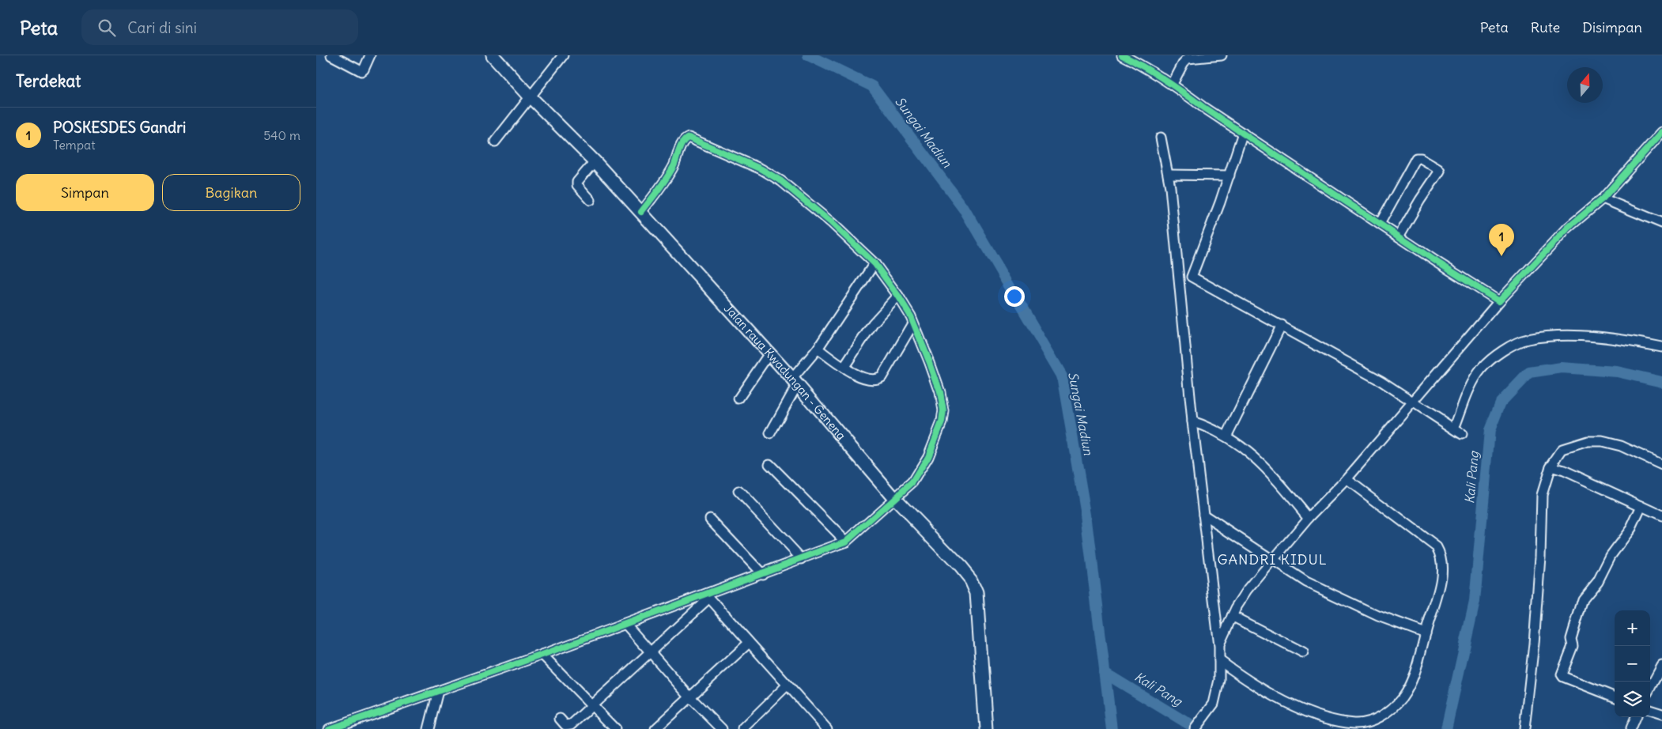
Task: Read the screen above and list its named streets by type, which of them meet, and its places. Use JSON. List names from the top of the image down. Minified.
{"streets":{"main road":["Jalan raya Kwadungan - Geneng"]},"districts":["GANDRI KIDUL"],"water":["Sungai Madiun","Kali Pang"],"north":"top","page":{"header":"Peta","search":"Cari di sini","nav":["Peta","Rute","Disimpan"],"heading":"Terdekat","list":[{"mark":"1","name":"POSKESDES Gandri","note":"Tempat","value":"540 m"}],"buttons":["Simpan","Bagikan"],"pins":"1","map_buttons":["+","−"]}}
